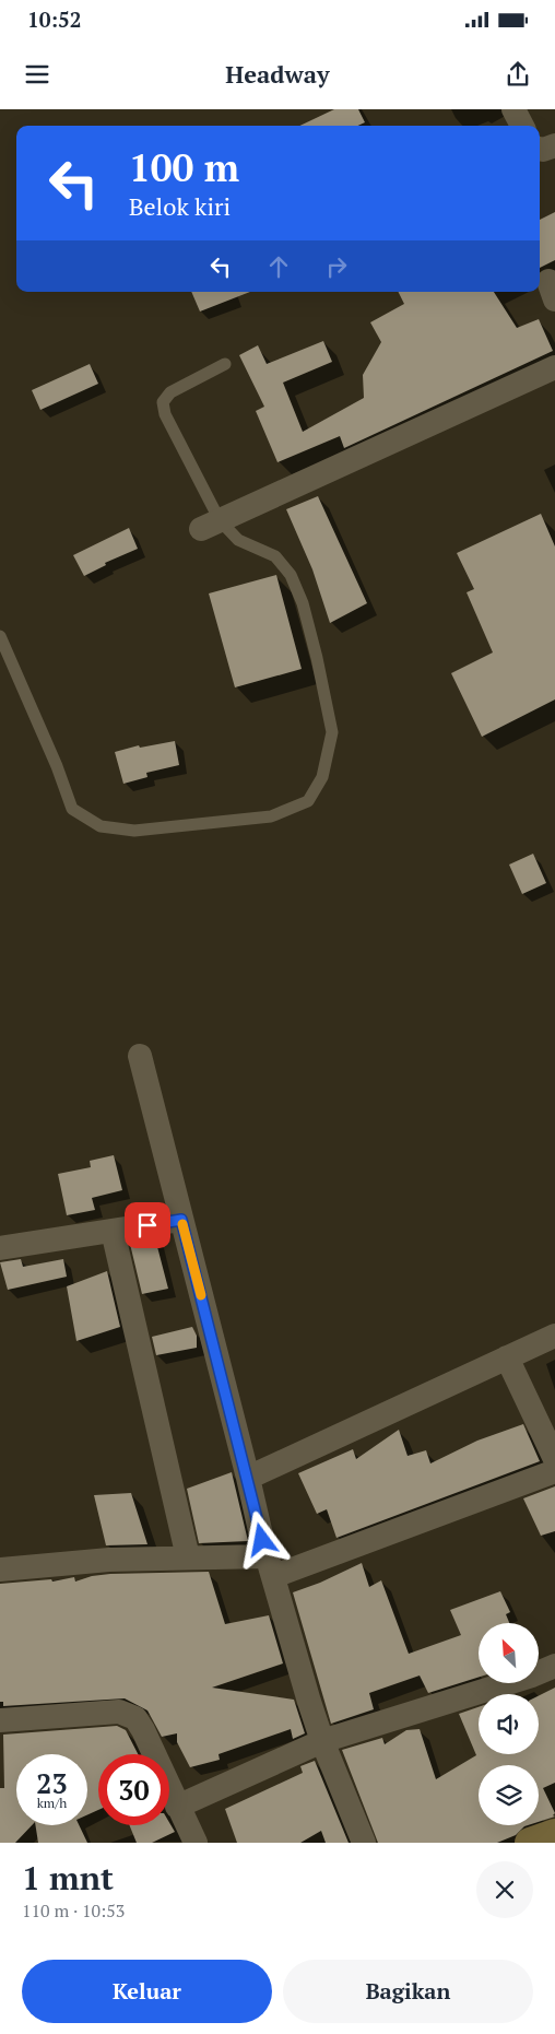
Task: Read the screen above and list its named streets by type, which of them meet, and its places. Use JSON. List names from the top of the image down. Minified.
{"north":"top left","page":{"status":"10:52","header":"Headway","turn":["100 m","Belok kiri"],"speed":"23 km/h","limit":"30","heading":["1 mnt","110 m · 10:53"],"buttons":["Keluar","Bagikan"]}}
